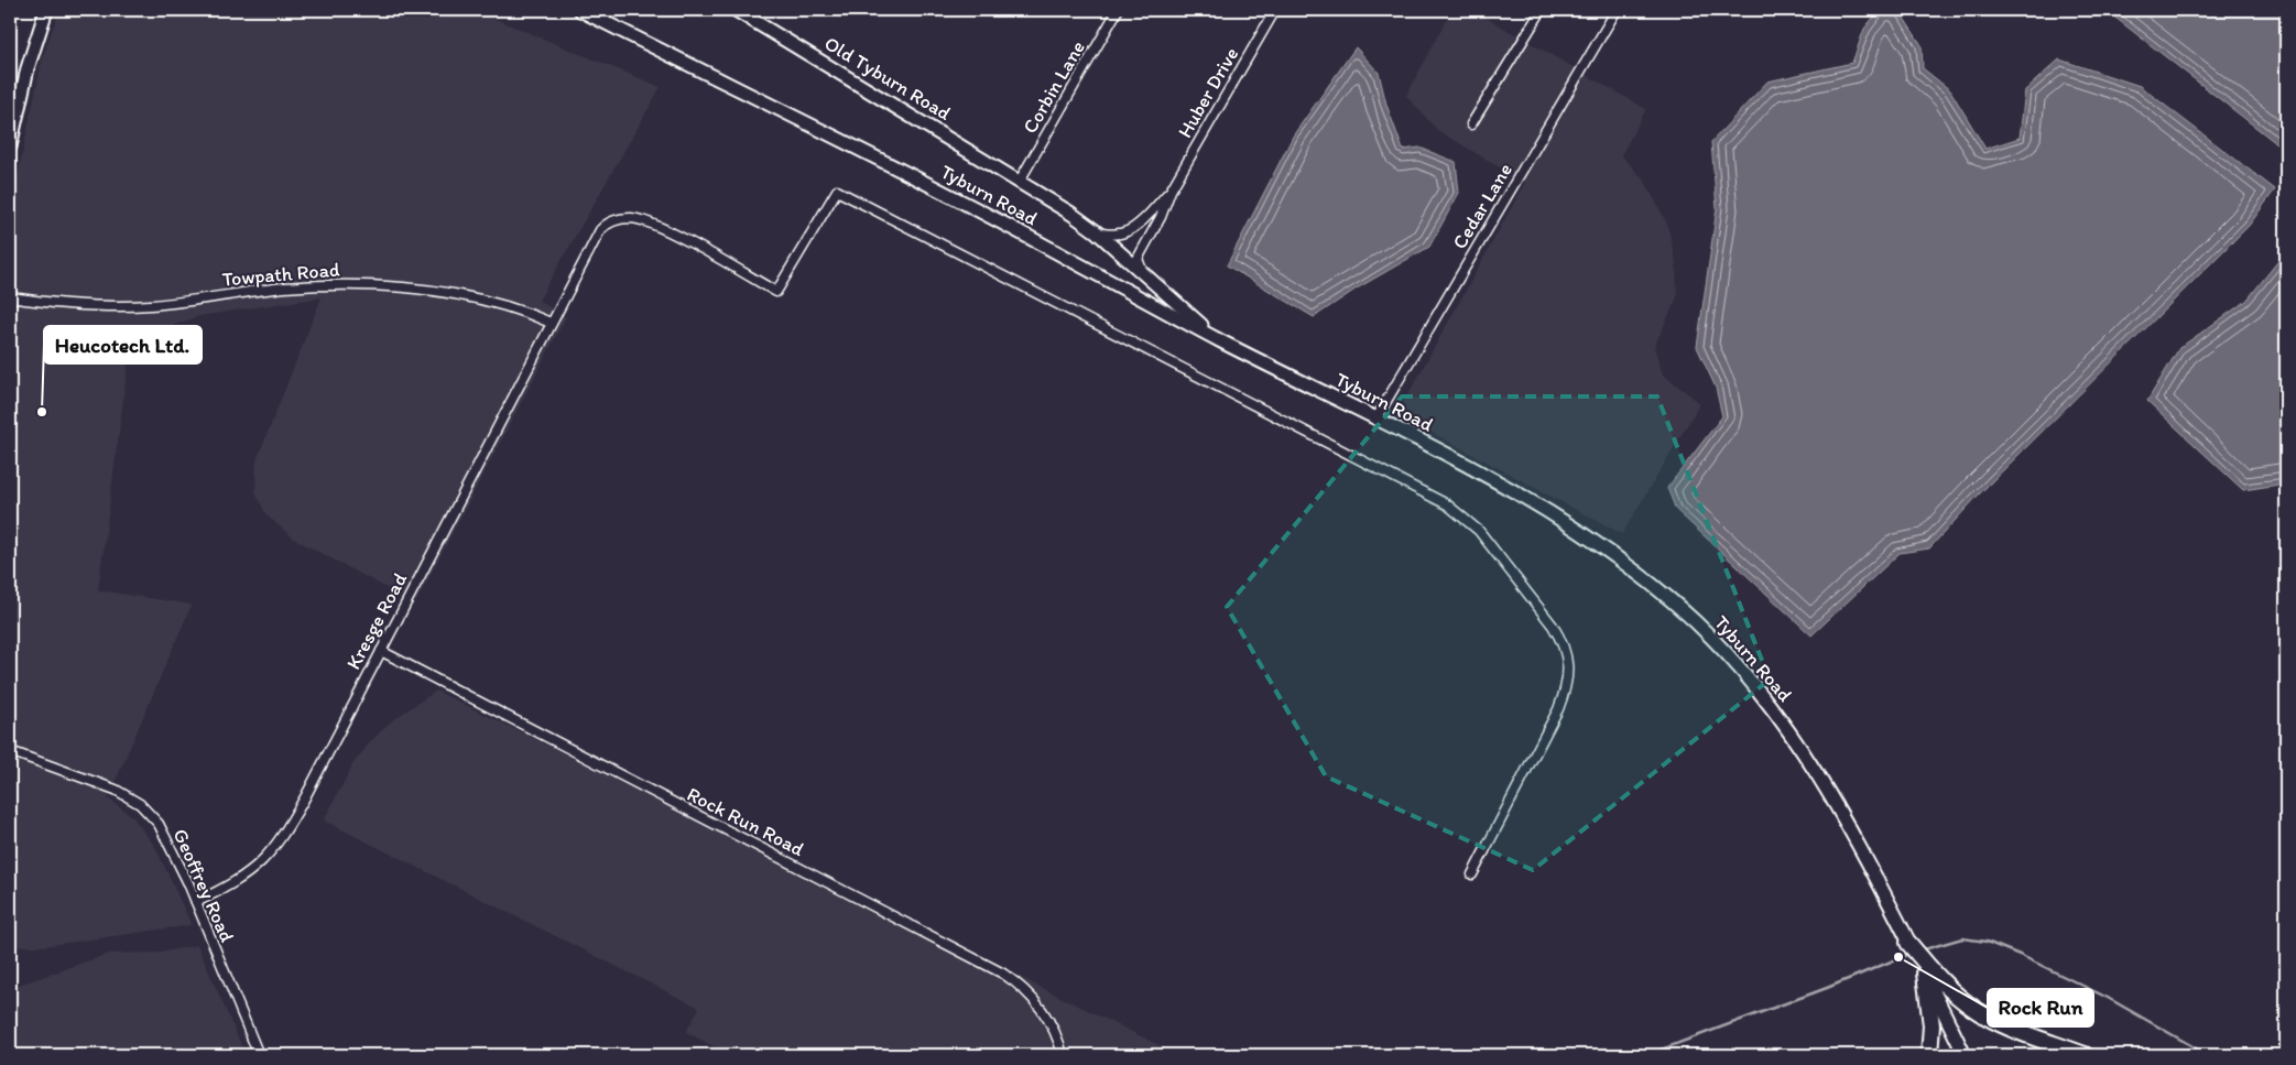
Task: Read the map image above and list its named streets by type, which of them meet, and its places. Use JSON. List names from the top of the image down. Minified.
{"streets":{"main road":["Old Tyburn Road","Tyburn Road"],"street":["Corbin Lane","Huber Drive","Cedar Lane","Towpath Road","Kresge Road","Rock Run Road","Geoffrey Road"]},"crossings":[["Old Tyburn Road","Corbin Lane"],["Old Tyburn Road","Huber Drive"],["Old Tyburn Road","Tyburn Road"],["Tyburn Road","Cedar Lane"],["Towpath Road","Kresge Road"],["Kresge Road","Rock Run Road"],["Kresge Road","Geoffrey Road"]],"places":["Heucotech Ltd.","Rock Run"]}
